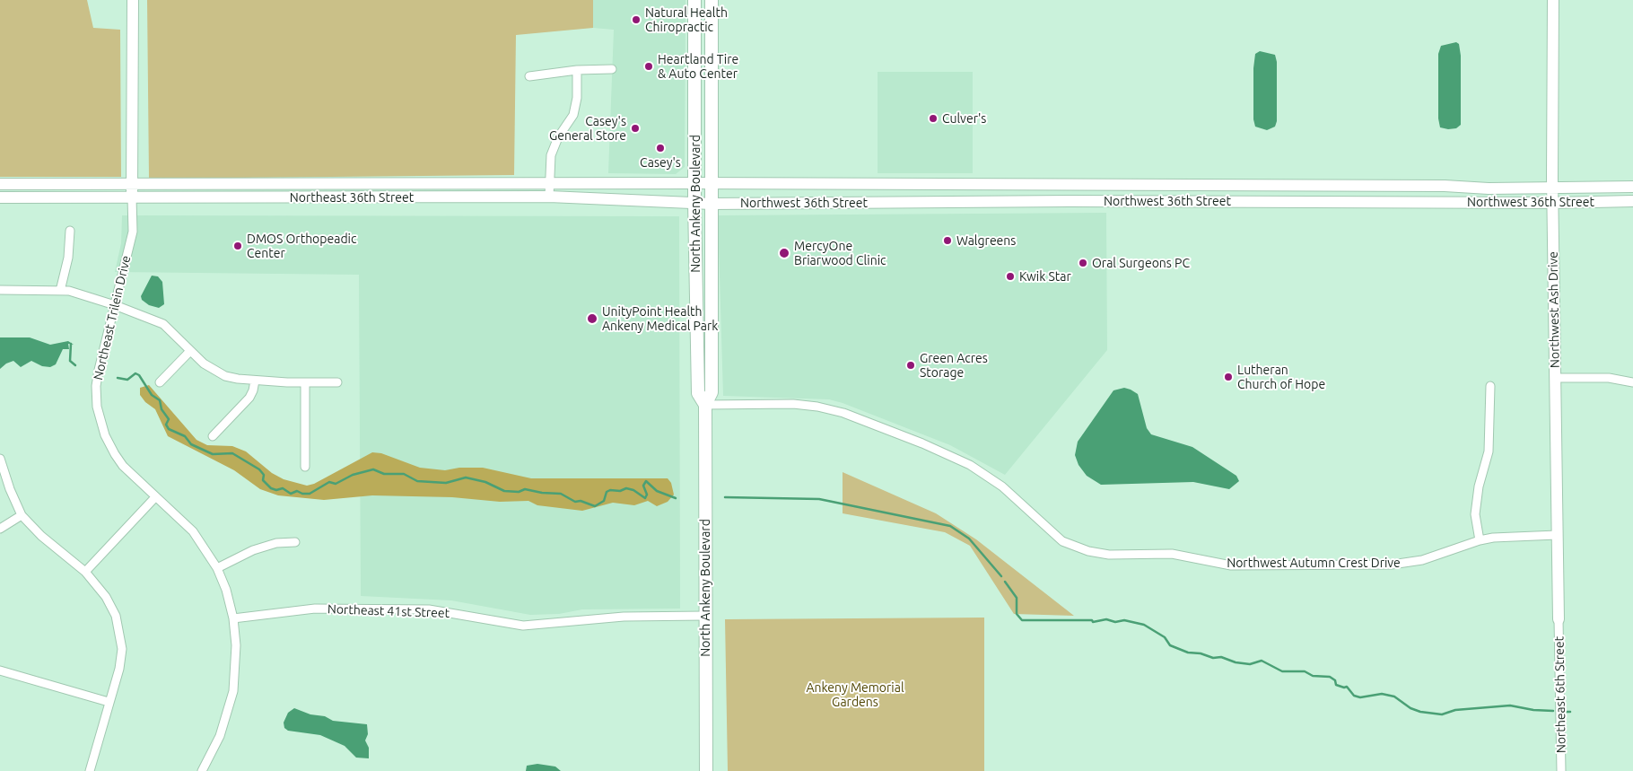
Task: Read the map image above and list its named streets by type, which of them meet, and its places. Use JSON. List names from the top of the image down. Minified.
{"streets":{"main road":["Northeast 36th Street","Northwest 36th Street","North Ankeny Boulevard","Northwest Ash Drive","Northeast Trilein Drive"],"street":["Northwest Autumn Crest Drive","Northeast 41st Street","Northeast 6th Street"]},"crossings":[["Northeast 36th Street","Northwest 36th Street"],["Northeast 36th Street","North Ankeny Boulevard"],["Northeast 36th Street","Northeast Trilein Drive"],["Northwest 36th Street","North Ankeny Boulevard"],["Northwest 36th Street","Northwest Ash Drive"],["North Ankeny Boulevard","Northwest Autumn Crest Drive"],["North Ankeny Boulevard","Northeast 41st Street"],["Northwest Ash Drive","Northwest Autumn Crest Drive"],["Northwest Ash Drive","Northeast 6th Street"],["Northeast Trilein Drive","Northeast 41st Street"]],"parks":["Ankeny Memorial Gardens"],"places":["Natural Health Chiropractic","Heartland Tire & Auto Center","Culver's","Casey's General Store","Casey's","Walgreens","DMOS Orthopeadic Center","MercyOne Briarwood Clinic","Oral Surgeons PC","Kwik Star","UnityPoint Health Ankeny Medical Park","Green Acres Storage","Lutheran Church of Hope"]}
